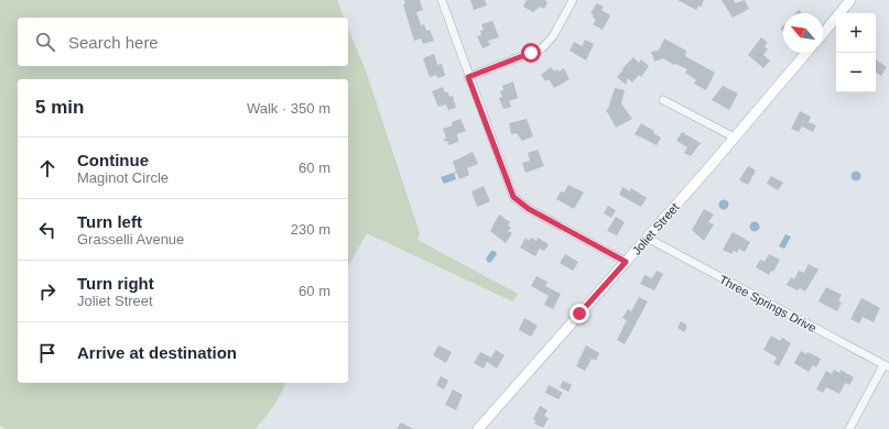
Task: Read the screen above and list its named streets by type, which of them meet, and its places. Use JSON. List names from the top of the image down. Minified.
{"streets":{"street":["Joliet Street","Three Springs Drive"]},"crossings":[["Joliet Street","Three Springs Drive"]],"north":"top left","page":{"map_buttons":["+","−"],"search":"Search here","heading":["5 min","Walk · 350 m"],"list":[["Continue","Maginot Circle","60 m"],["Turn left","Grasselli Avenue","230 m"],["Turn right","Joliet Street","60 m"],"Arrive at destination"]}}
